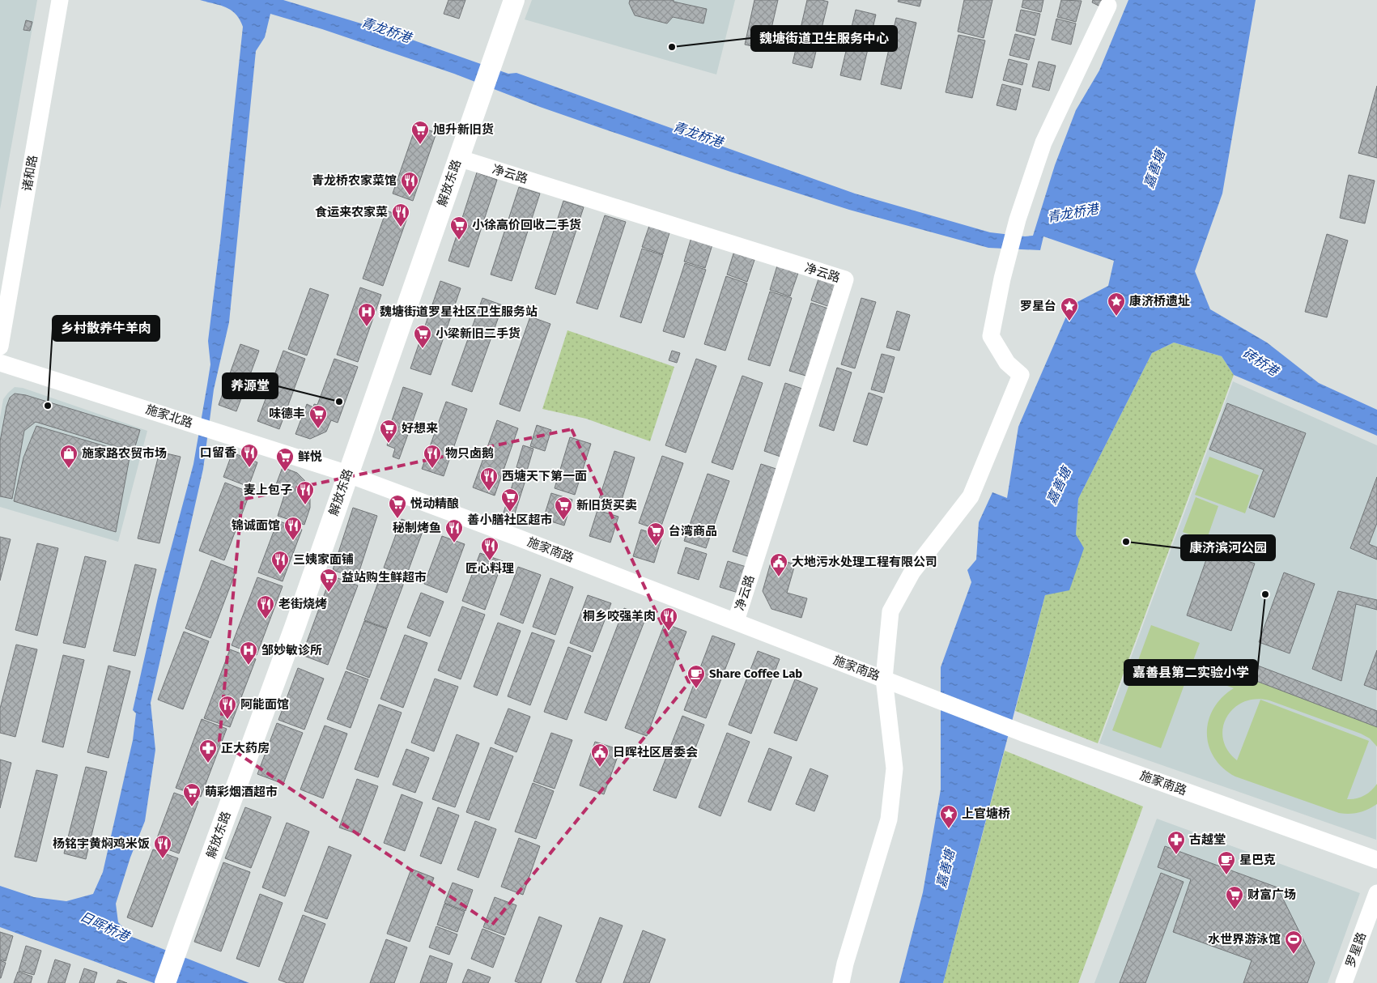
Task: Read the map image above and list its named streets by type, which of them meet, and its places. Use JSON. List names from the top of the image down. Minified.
{"streets":{"main road":["解放东路"],"street":["诸和路","净云路","施家北路","施家南路","罗星路"]},"crossings":[["净云路","解放东路"],["净云路","施家南路"],["解放东路","施家北路"],["解放东路","施家南路"],["施家北路","施家南路"]],"water":["青龙桥港","嘉善塘","砖桥港","日晖桥港"],"places":{"other":["魏塘街道卫生服务中心","养源堂","乡村散养牛羊肉","康济滨河公园","嘉善县第二实验小学"],"supermarket":["旭升新旧货","小徐高价回收二手货","小梁新旧二手货","味德丰","好想来","鲜悦","善小膳社区超市","悦动精酿","新旧货买卖","台湾商品","益站购生鲜超市","萌彩烟酒超市","财富广场"],"restaurant":["青龙桥农家菜馆","食运来农家菜","口留香","物只卤鹅","西塘天下第一面","麦上包子","锦诚面馆","秘制烤鱼","匠心料理","三姨家面铺","老街烧烤","桐乡咬强羊肉","阿能面馆","杨铭宇黄焖鸡米饭"],"place":["康济桥遗址","罗星台","上官塘桥"],"hospital":["魏塘街道罗星社区卫生服务站","邹妙敏诊所"],"shop":["施家路农贸市场"],"public building":["大地污水处理工程有限公司","日晖社区居委会"],"cafe":["Share Coffee Lab","星巴克"],"pharmacy":["正大药房","古越堂"],"sports":["水世界游泳馆"]}}
